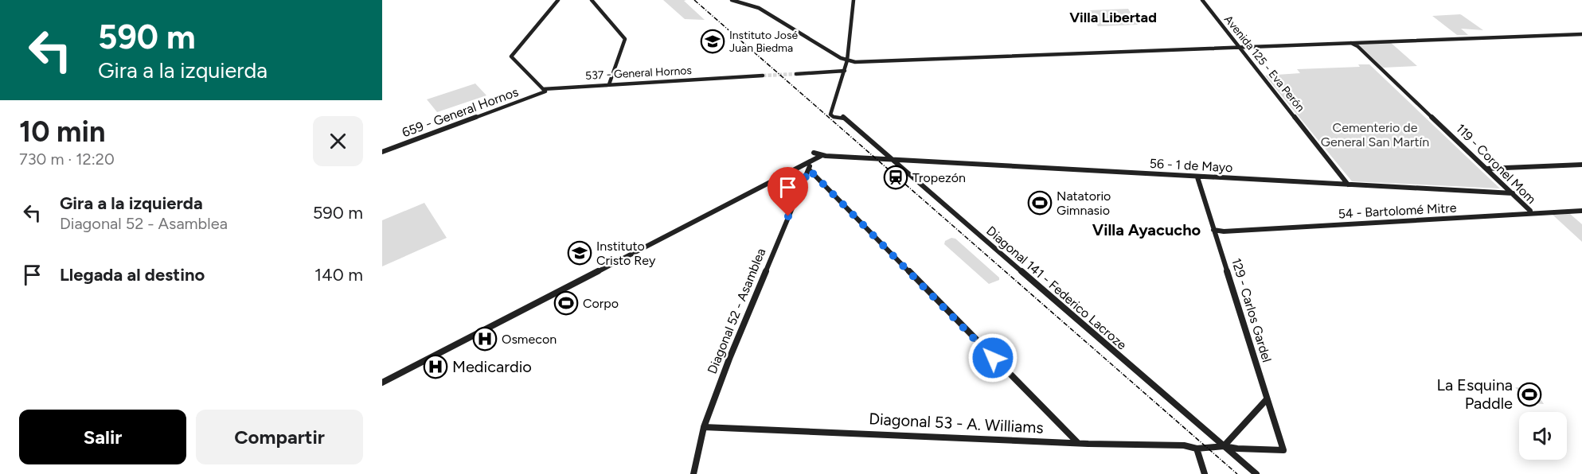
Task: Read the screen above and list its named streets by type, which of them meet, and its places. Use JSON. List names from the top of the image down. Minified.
{"streets":{"street":["Avenida 125 - Eva Perón","537 - General Hornos","659 - General Hornos","119 - Coronel Mom","56 - 1 de Mayo","54 - Bartolomé Mitre","Diagonal 141 - Federico Lacroze","129 - Carlos Gardel","Diagonal 52 - Asamblea","Diagonal 53 - A. Williams"]},"crossings":[["Avenida 125 - Eva Perón","56 - 1 de Mayo"],["537 - General Hornos","659 - General Hornos"],["119 - Coronel Mom","56 - 1 de Mayo"],["119 - Coronel Mom","54 - Bartolomé Mitre"],["56 - 1 de Mayo","Diagonal 141 - Federico Lacroze"],["56 - 1 de Mayo","129 - Carlos Gardel"],["54 - Bartolomé Mitre","129 - Carlos Gardel"],["Diagonal 141 - Federico Lacroze","Diagonal 53 - A. Williams"],["129 - Carlos Gardel","Diagonal 53 - A. Williams"],["Diagonal 52 - Asamblea","Diagonal 53 - A. Williams"]],"districts":["Villa Libertad","Villa Ayacucho"],"parks":["Cementerio de General San Martín"],"places":{"school or university":["Instituto José Juan Biedma","Instituto Cristo Rey"],"station":["Tropezón"],"sports":["Natatorio Gimnasio","Corpo","La Esquina Paddle"],"hospital":["Osmecon","Medicardio"]},"page":{"turn":["590 m","Gira a la izquierda"],"heading":["10 min","730 m · 12:20"],"list":[{"name":"Gira a la izquierda","note":"Diagonal 52 - Asamblea","value":"590 m"},{"name":"Llegada al destino","value":"140 m"}],"buttons":["Salir","Compartir"]}}
